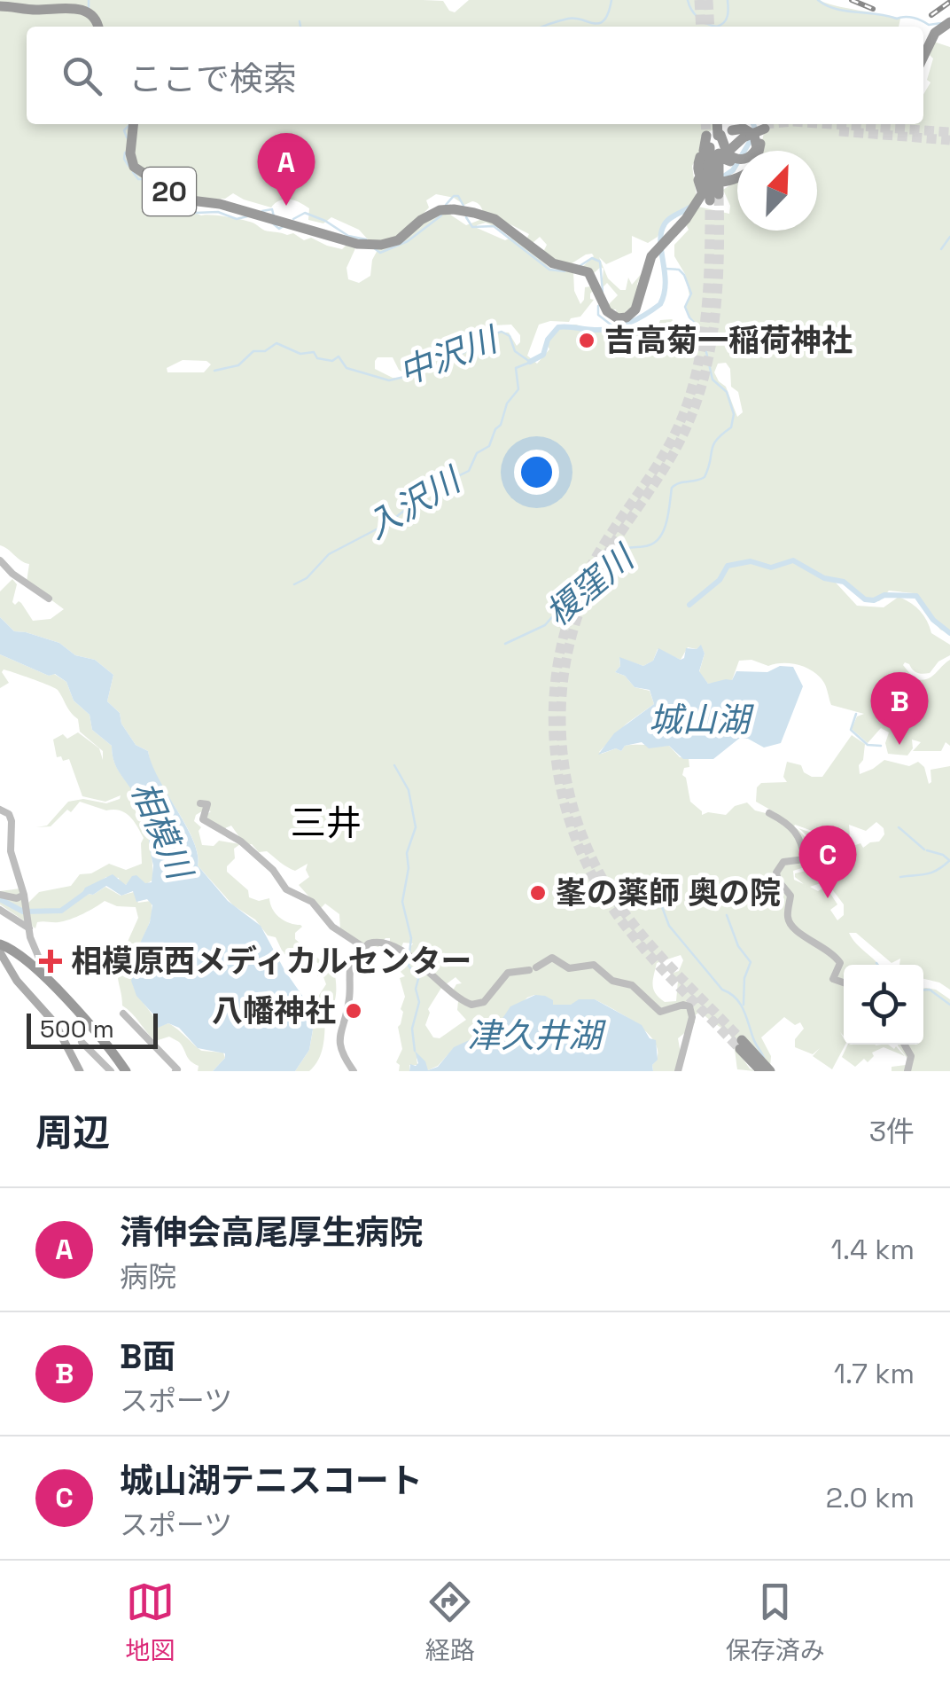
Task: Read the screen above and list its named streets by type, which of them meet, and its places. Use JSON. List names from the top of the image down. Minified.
{"streets":{"highway":["20"]},"districts":["三井"],"water":["中沢川","入沢川","榎窪川","城山湖","相模川","津久井湖"],"places":{"other":["吉高菊一稲荷神社","峯の薬師 奥の院","八幡神社"],"health":["相模原西メディカルセンター"]},"scale_bar":"500 m","north":"top right","page":{"search":"ここで検索","pins":["A","B","C"],"scale":"500 m","heading":["周辺","3件"],"list":[{"mark":"A","name":"清伸会高尾厚生病院","note":"病院","value":"1.4 km"},{"mark":"B","name":"B面","note":"スポーツ","value":"1.7 km"},{"mark":"C","name":"城山湖テニスコート","note":"スポーツ","value":"2.0 km"}],"nav":["地図","経路","保存済み"]}}
